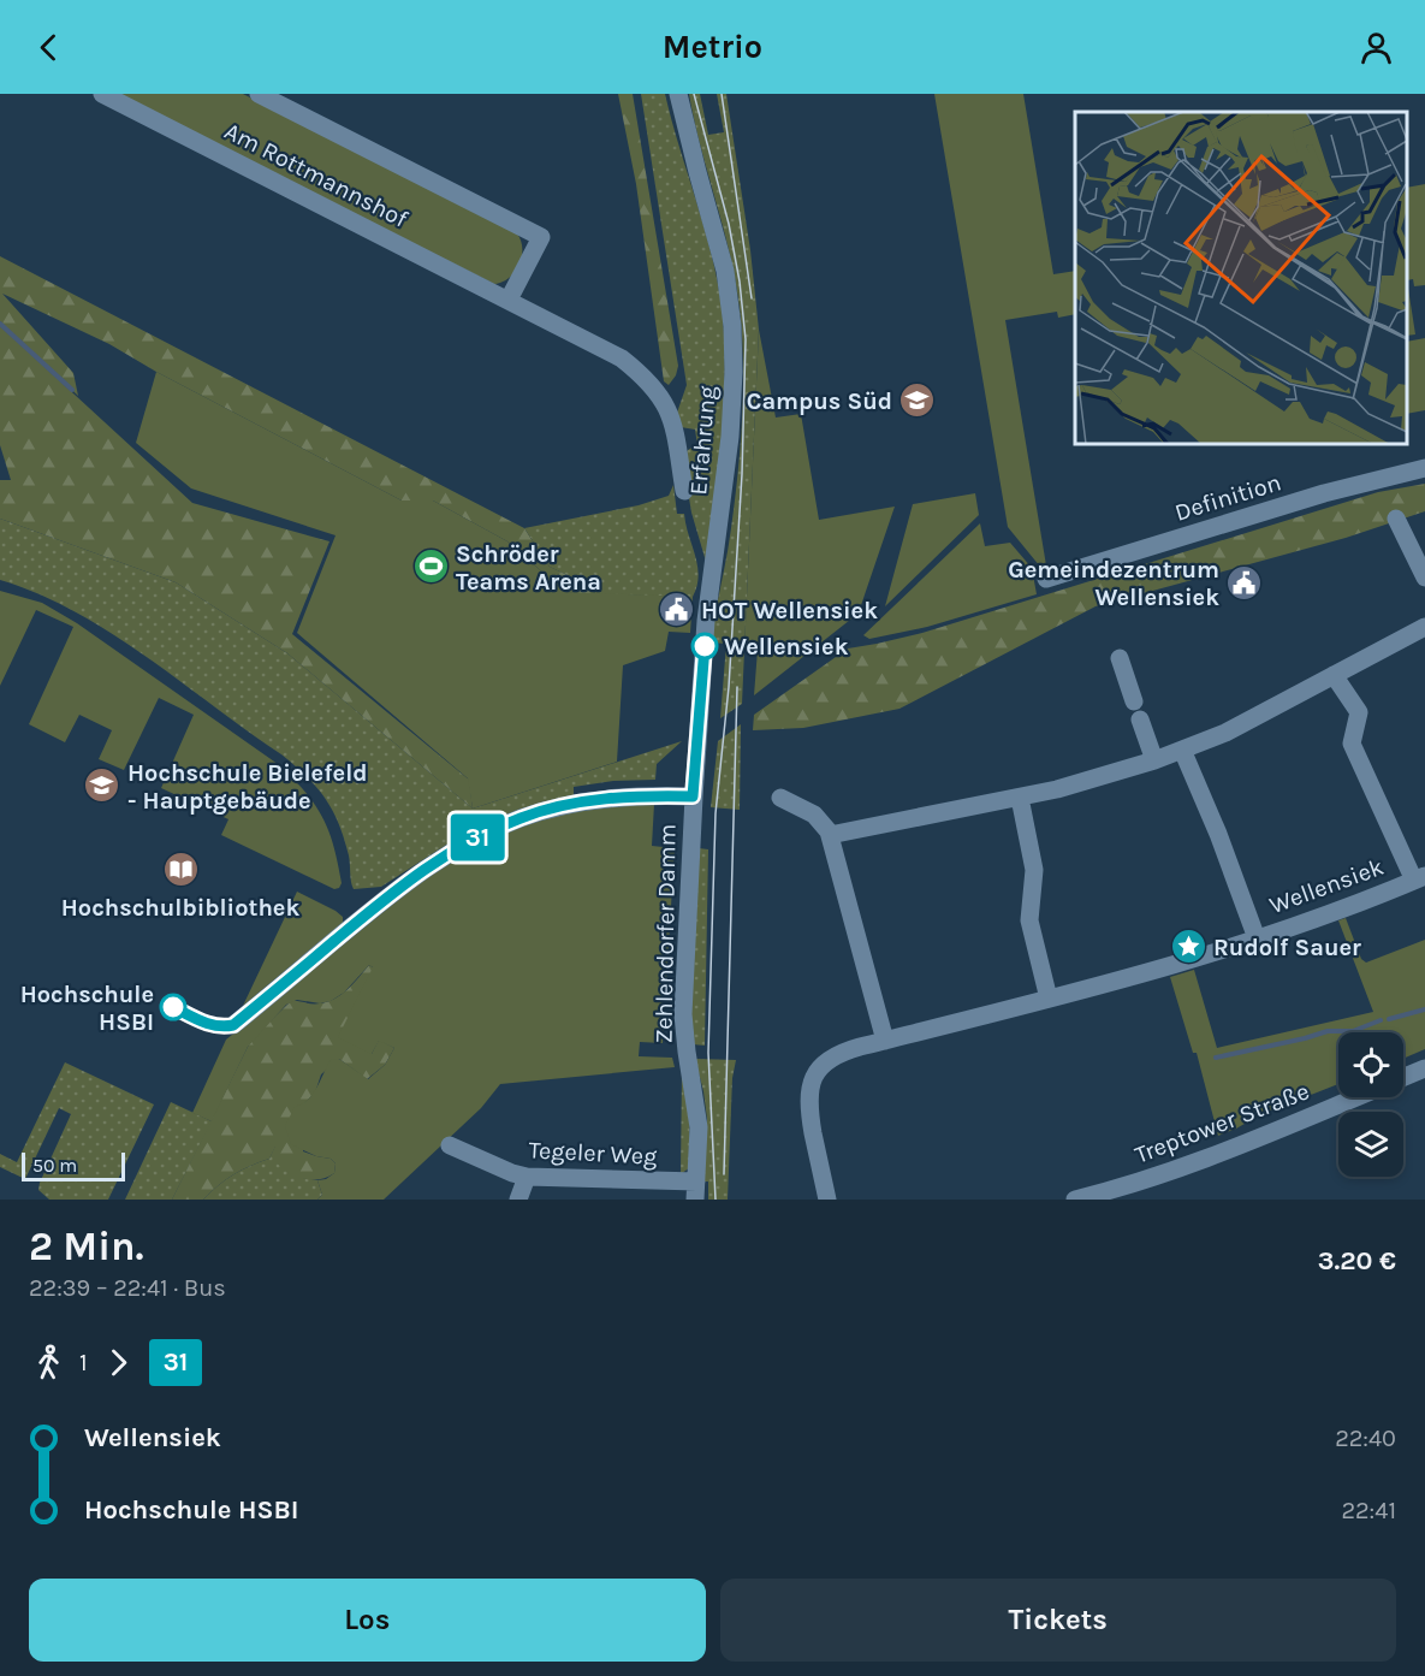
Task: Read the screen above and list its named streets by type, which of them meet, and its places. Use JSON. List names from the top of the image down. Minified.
{"streets":{"street":["Am Rottmannshof","Erfahrung","Definition","Wellensiek","Zehlendorfer Damm","Treptower Straße","Tegeler Weg"]},"crossings":[["Erfahrung","Zehlendorfer Damm"],["Zehlendorfer Damm","Tegeler Weg"]],"places":{"school or university":["Campus Süd","Hochschule Bielefeld - Hauptgebäude"],"sports":["Schröder Teams Arena"],"public building":["Gemeindezentrum Wellensiek","HOT Wellensiek"],"other":["Wellensiek","Hochschule HSBI"],"library":["Hochschulbibliothek"],"place":["Rudolf Sauer"]},"lines":["bus line 31"],"scale_bar":"50 m","page":{"header":"Metrio","on_map":"31","scale":"50 m","heading":["2 Min.","22:39 – 22:41 · Bus","3.20 €"],"legs":["1","31"],"list":[{"name":"Wellensiek","value":"22:40"},{"name":"Hochschule HSBI","value":"22:41"}],"buttons":["Los","Tickets"]}}
